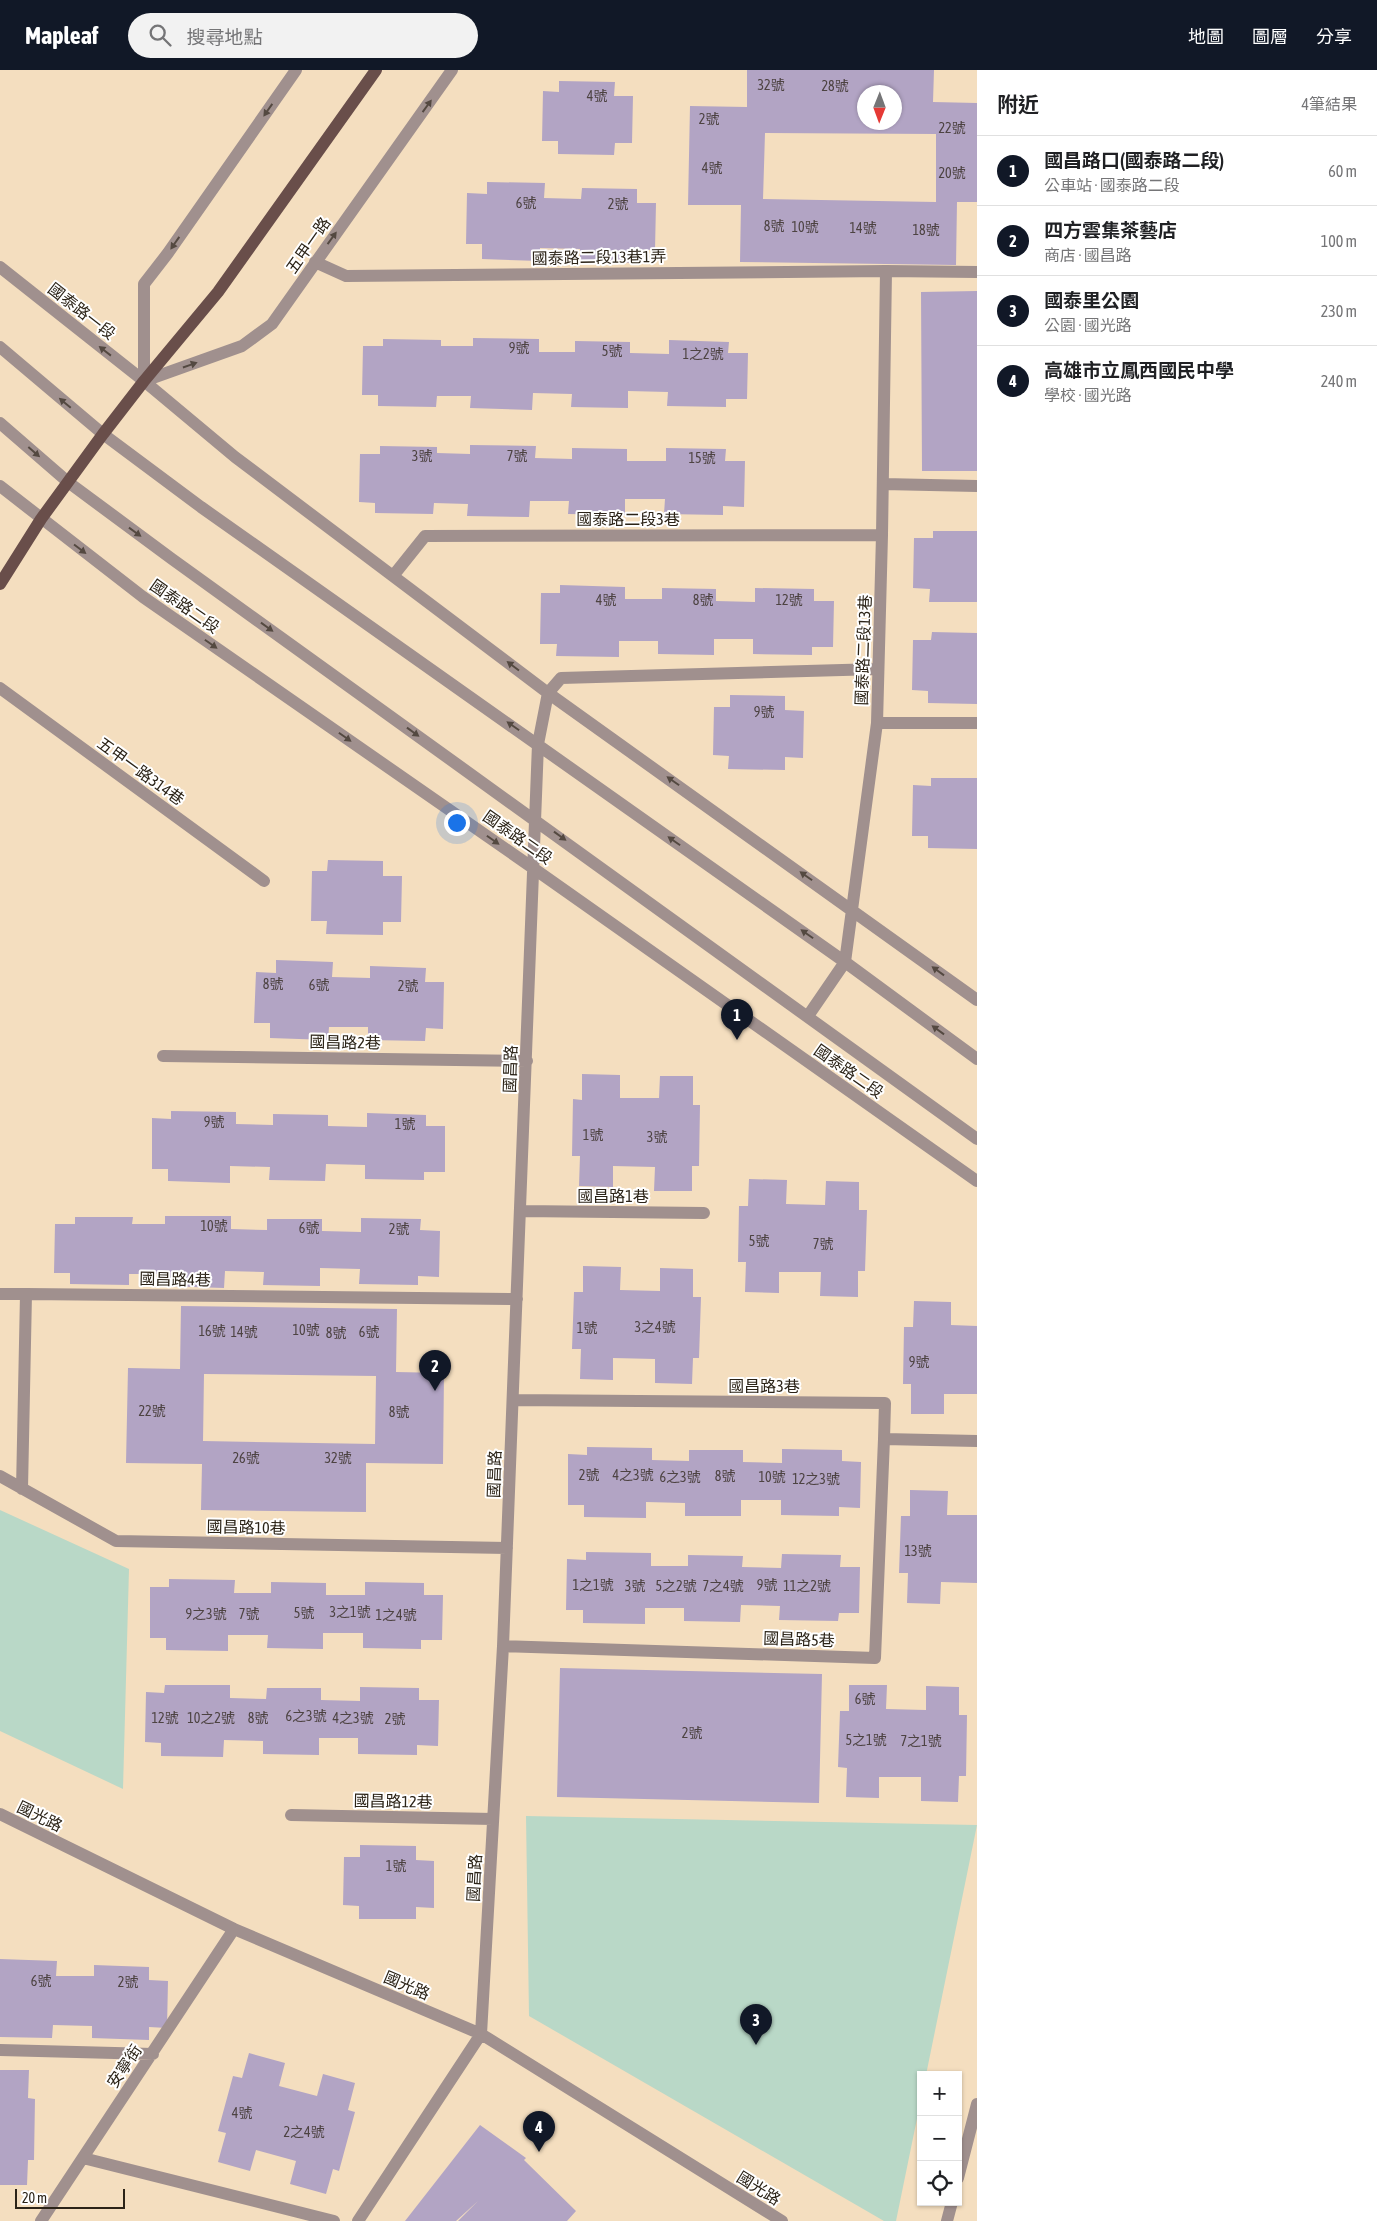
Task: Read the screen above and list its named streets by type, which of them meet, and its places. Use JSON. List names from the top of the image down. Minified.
{"streets":{"street":["五甲一路","國泰路二段13巷1弄","國泰路一段","國泰路二段3巷","國泰路二段","國泰路二段13巷","五甲一路314巷","國昌路2巷","國昌路","國昌路1巷","國昌路4巷","國昌路3巷","國昌路10巷","國昌路5巷","國昌路12巷","國光路","安寧街"]},"crossings":[["五甲一路","國泰路二段13巷1弄"],["五甲一路","國泰路一段"],["國泰路二段13巷1弄","國泰路二段13巷"],["國泰路二段3巷","國泰路二段13巷"],["國泰路二段","國泰路二段13巷"],["國泰路二段","國昌路"],["國昌路2巷","國昌路"],["國昌路","國昌路1巷"],["國昌路","國昌路4巷"],["國昌路","國昌路3巷"],["國昌路","國昌路10巷"],["國昌路","國昌路5巷"],["國昌路","國昌路12巷"],["國昌路","國光路"],["國昌路3巷","國昌路5巷"],["國光路","安寧街"]],"house_numbers":["32號","28號","4號","2號","22號","4號","20號","6號","2號","8號","10號","14號","18號","9號","5號","1之2號","3號","7號","15號","4號","8號","12號","9號","8號","6號","2號","9號","1號","1號","3號","10號","6號","2號","5號","7號","3之4號","1號","10號","16號","14號","6號","8號","9號","22號","8號","26號","32號","2號","4之3號","8號","6之3號","10號","12之3號","13號","1之1號","9號","3號","5之2號","7之4號","11之2號","3之1號","5號","9之3號","7號","1之4號","6號","6之3號","12號","10之2號","8號","4之3號","2號","2號","5之1號","7之1號","1號","6號","2號","4號","2之4號"],"scale_bar":"20 m","north":"bottom","page":{"header":"Mapleaf","search":"搜尋地點","nav":["地圖","圖層","分享"],"heading":["附近","4筆結果"],"list":[{"mark":"1","name":"國昌路口(國泰路二段)","note":"公車站 · 國泰路二段","value":"60 m"},{"mark":"2","name":"四方雲集茶藝店","note":"商店 · 國昌路","value":"100 m"},{"mark":"3","name":"國泰里公園","note":"公園 · 國光路","value":"230 m"},{"mark":"4","name":"高雄市立鳳西國民中學","note":"學校 · 國光路","value":"240 m"}],"pins":["1","2","3","4"],"map_buttons":["+","−"],"scale":"20 m"}}
